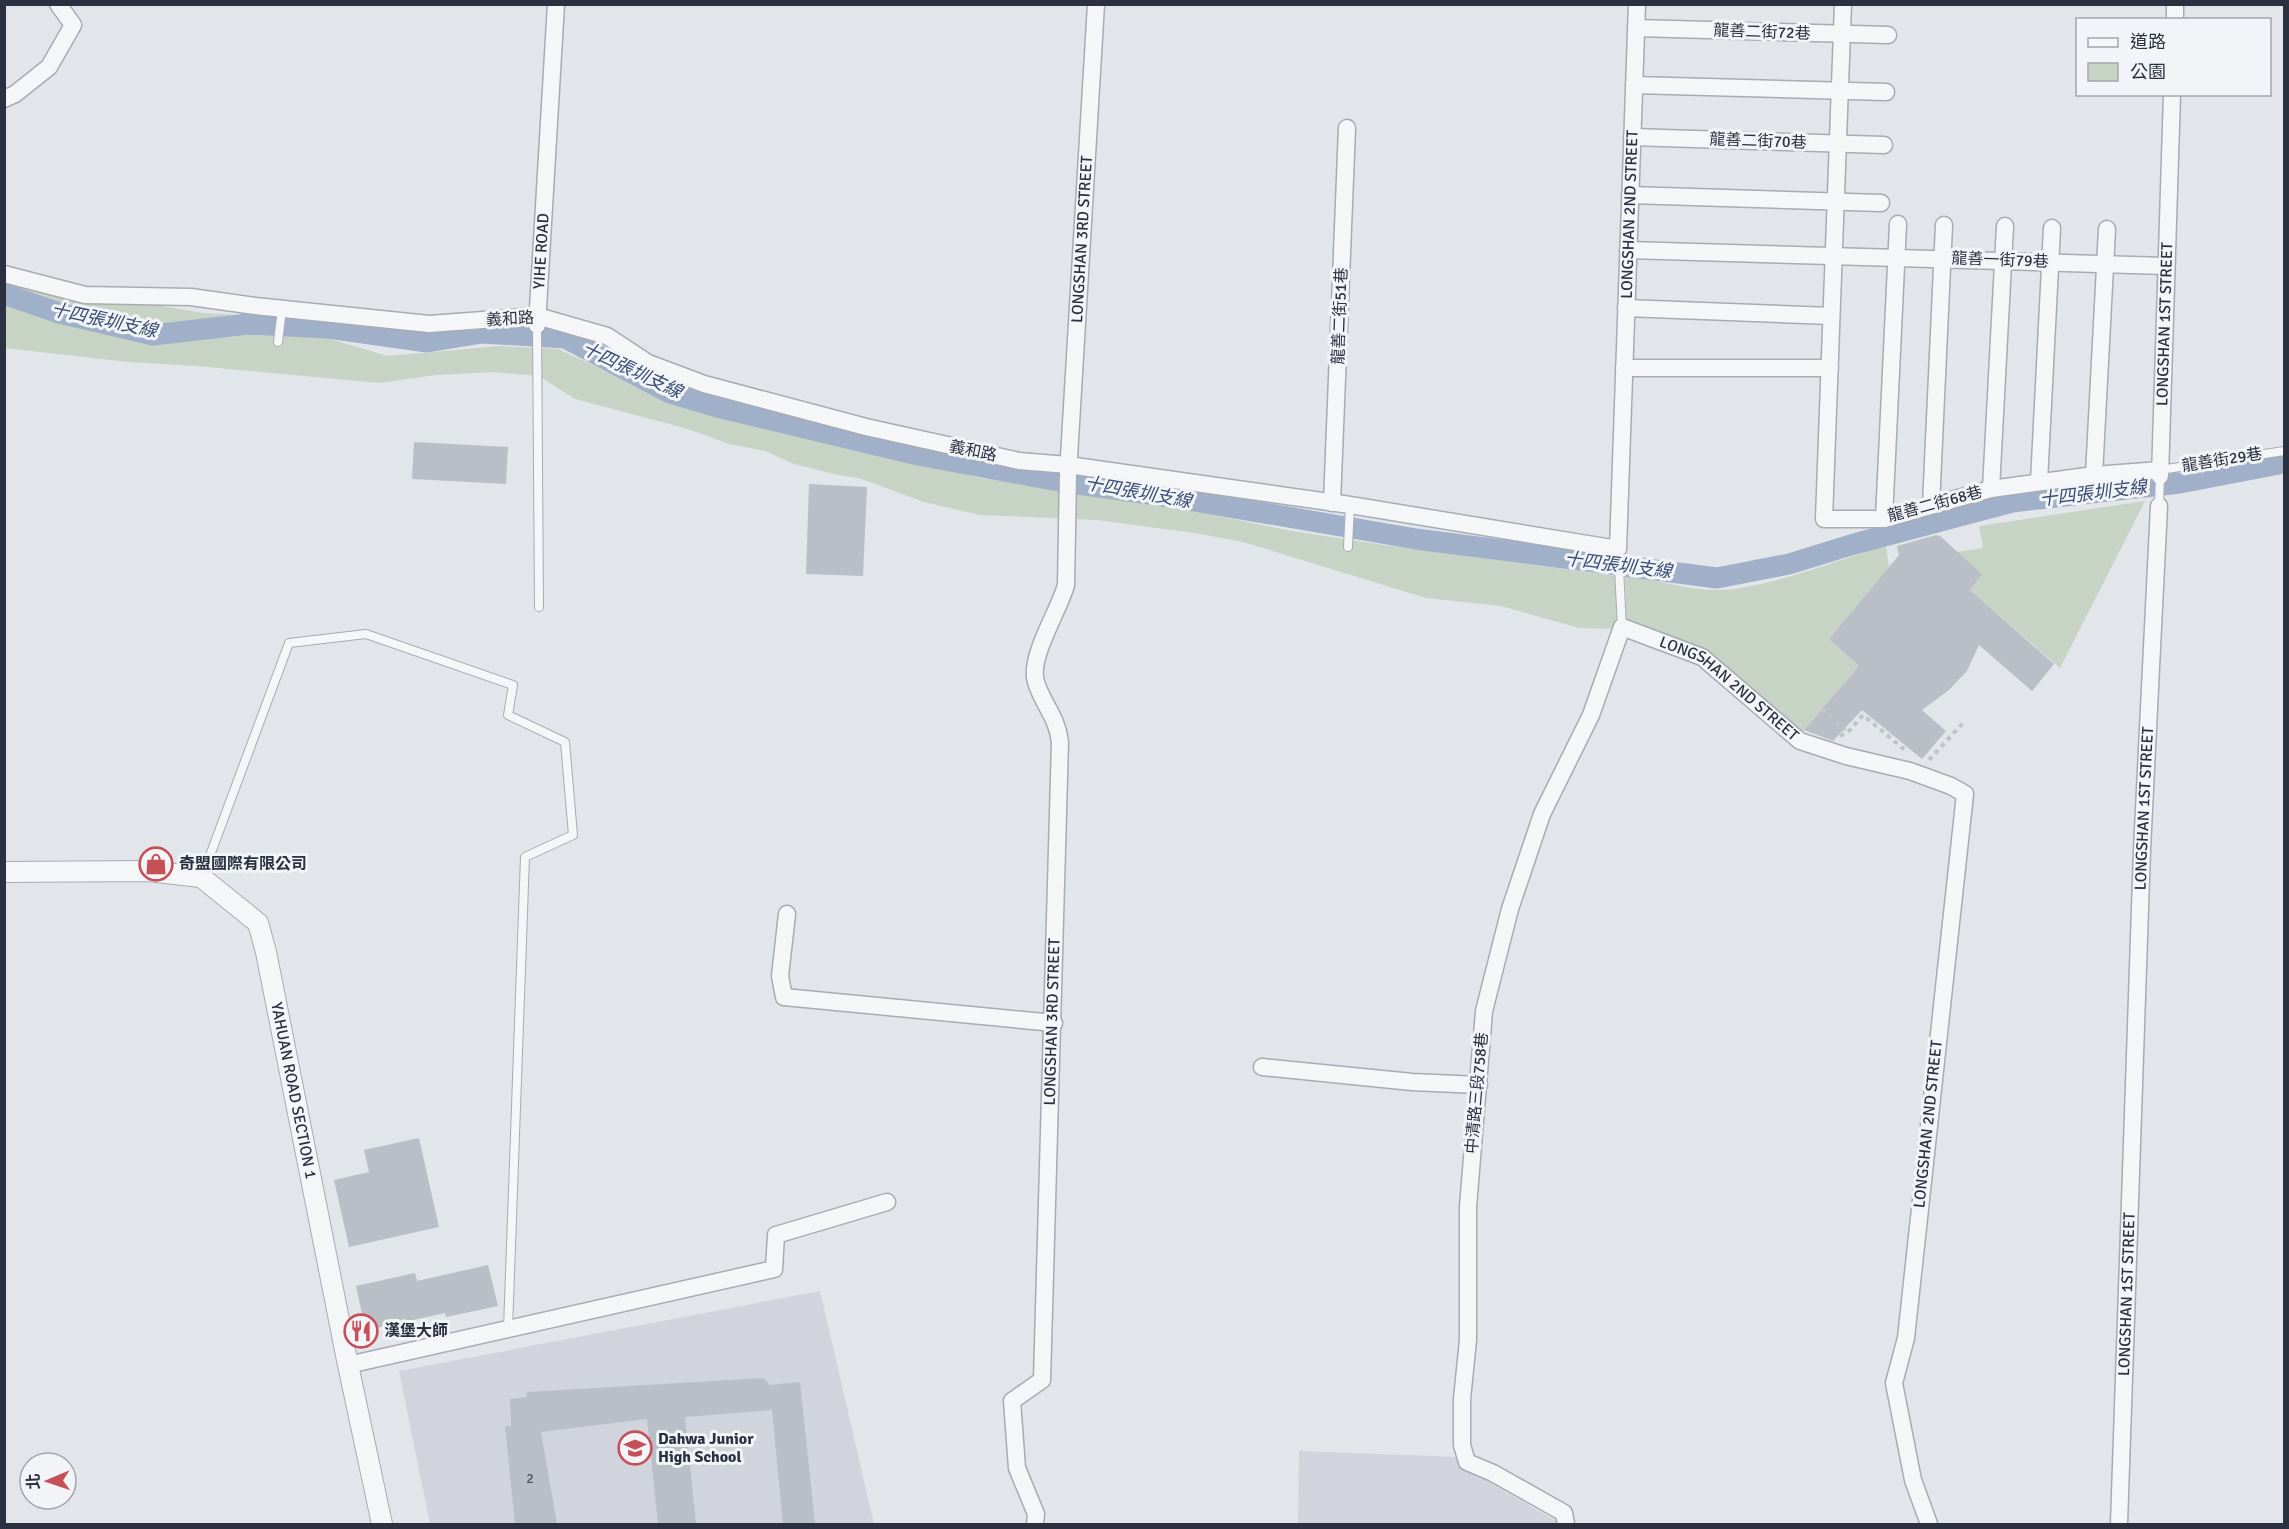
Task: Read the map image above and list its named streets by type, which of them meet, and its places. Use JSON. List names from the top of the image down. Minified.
{"streets":{"street":["龍善二街72巷","龍善二街70巷","LONGSHAN 2ND STREET","LONGSHAN 3RD STREET","YIHE ROAD","龍善一街79巷","龍善二街51巷","義和路","LONGSHAN 1ST STREET","龍善二街68巷","YAHUAN ROAD SECTION 1","中清路三段758巷"],"lane":["龍善街29巷"]},"crossings":[["龍善二街72巷","LONGSHAN 2ND STREET"],["龍善二街72巷","龍善二街68巷"],["龍善二街70巷","LONGSHAN 2ND STREET"],["龍善二街70巷","龍善二街68巷"],["LONGSHAN 2ND STREET","中清路三段758巷"],["LONGSHAN 3RD STREET","義和路"],["YIHE ROAD","義和路"],["龍善一街79巷","LONGSHAN 1ST STREET"],["龍善一街79巷","龍善二街68巷"],["LONGSHAN 1ST STREET","龍善街29巷"],["LONGSHAN 1ST STREET","龍善二街68巷"],["龍善街29巷","龍善二街68巷"]],"water":["十四張圳支線"],"places":{"shop":["奇盟國際有限公司"],"restaurant":["漢堡大師"],"school or university":["Dahwa Junior High School"]},"house_numbers":["2"],"legend":["道路","公園"],"north":"left"}
